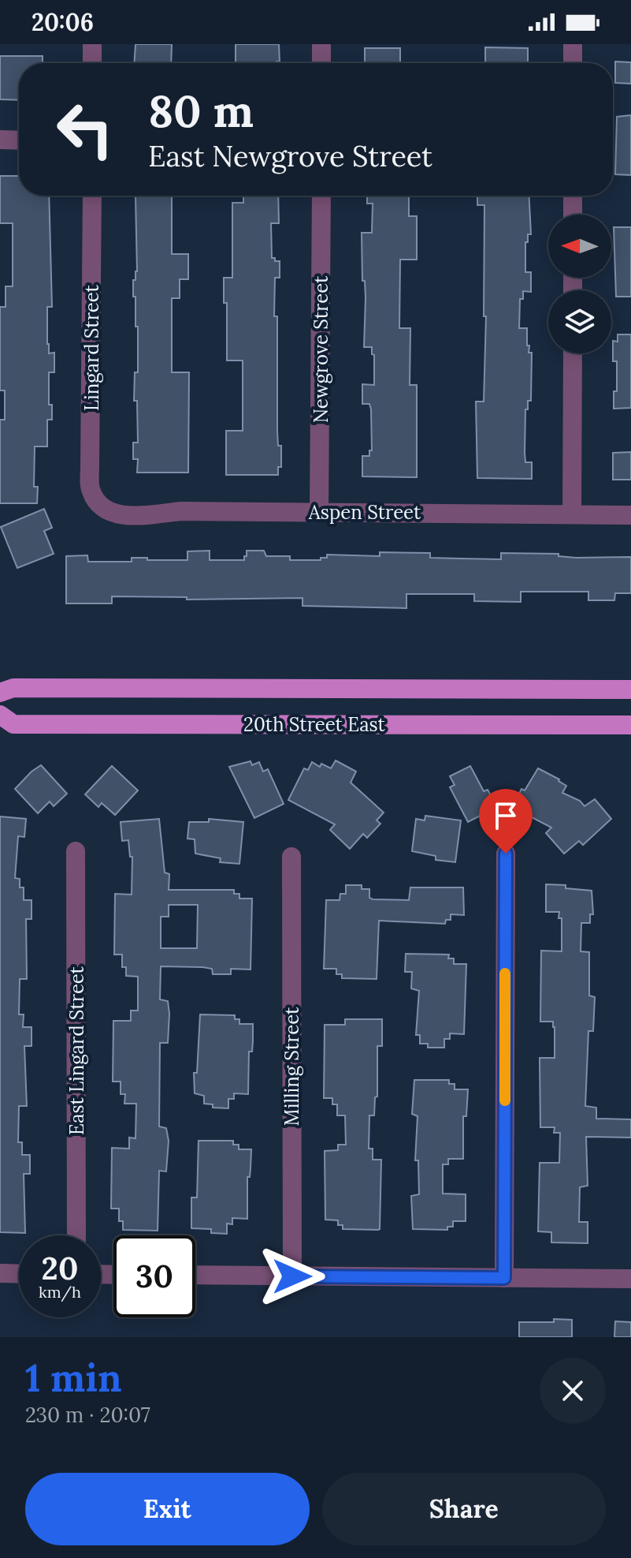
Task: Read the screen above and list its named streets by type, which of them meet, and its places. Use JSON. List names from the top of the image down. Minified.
{"streets":{"main road":["20th Street East"],"street":["Lingard Street","Newgrove Street","Aspen Street","East Lingard Street","Milling Street"]},"crossings":[["Lingard Street","Aspen Street"],["Newgrove Street","Aspen Street"]],"north":"left","page":{"status":"20:06","turn":["80 m","East Newgrove Street"],"speed":"20 km/h","limit":"30","heading":["1 min","230 m · 20:07"],"buttons":["Exit","Share"]}}
